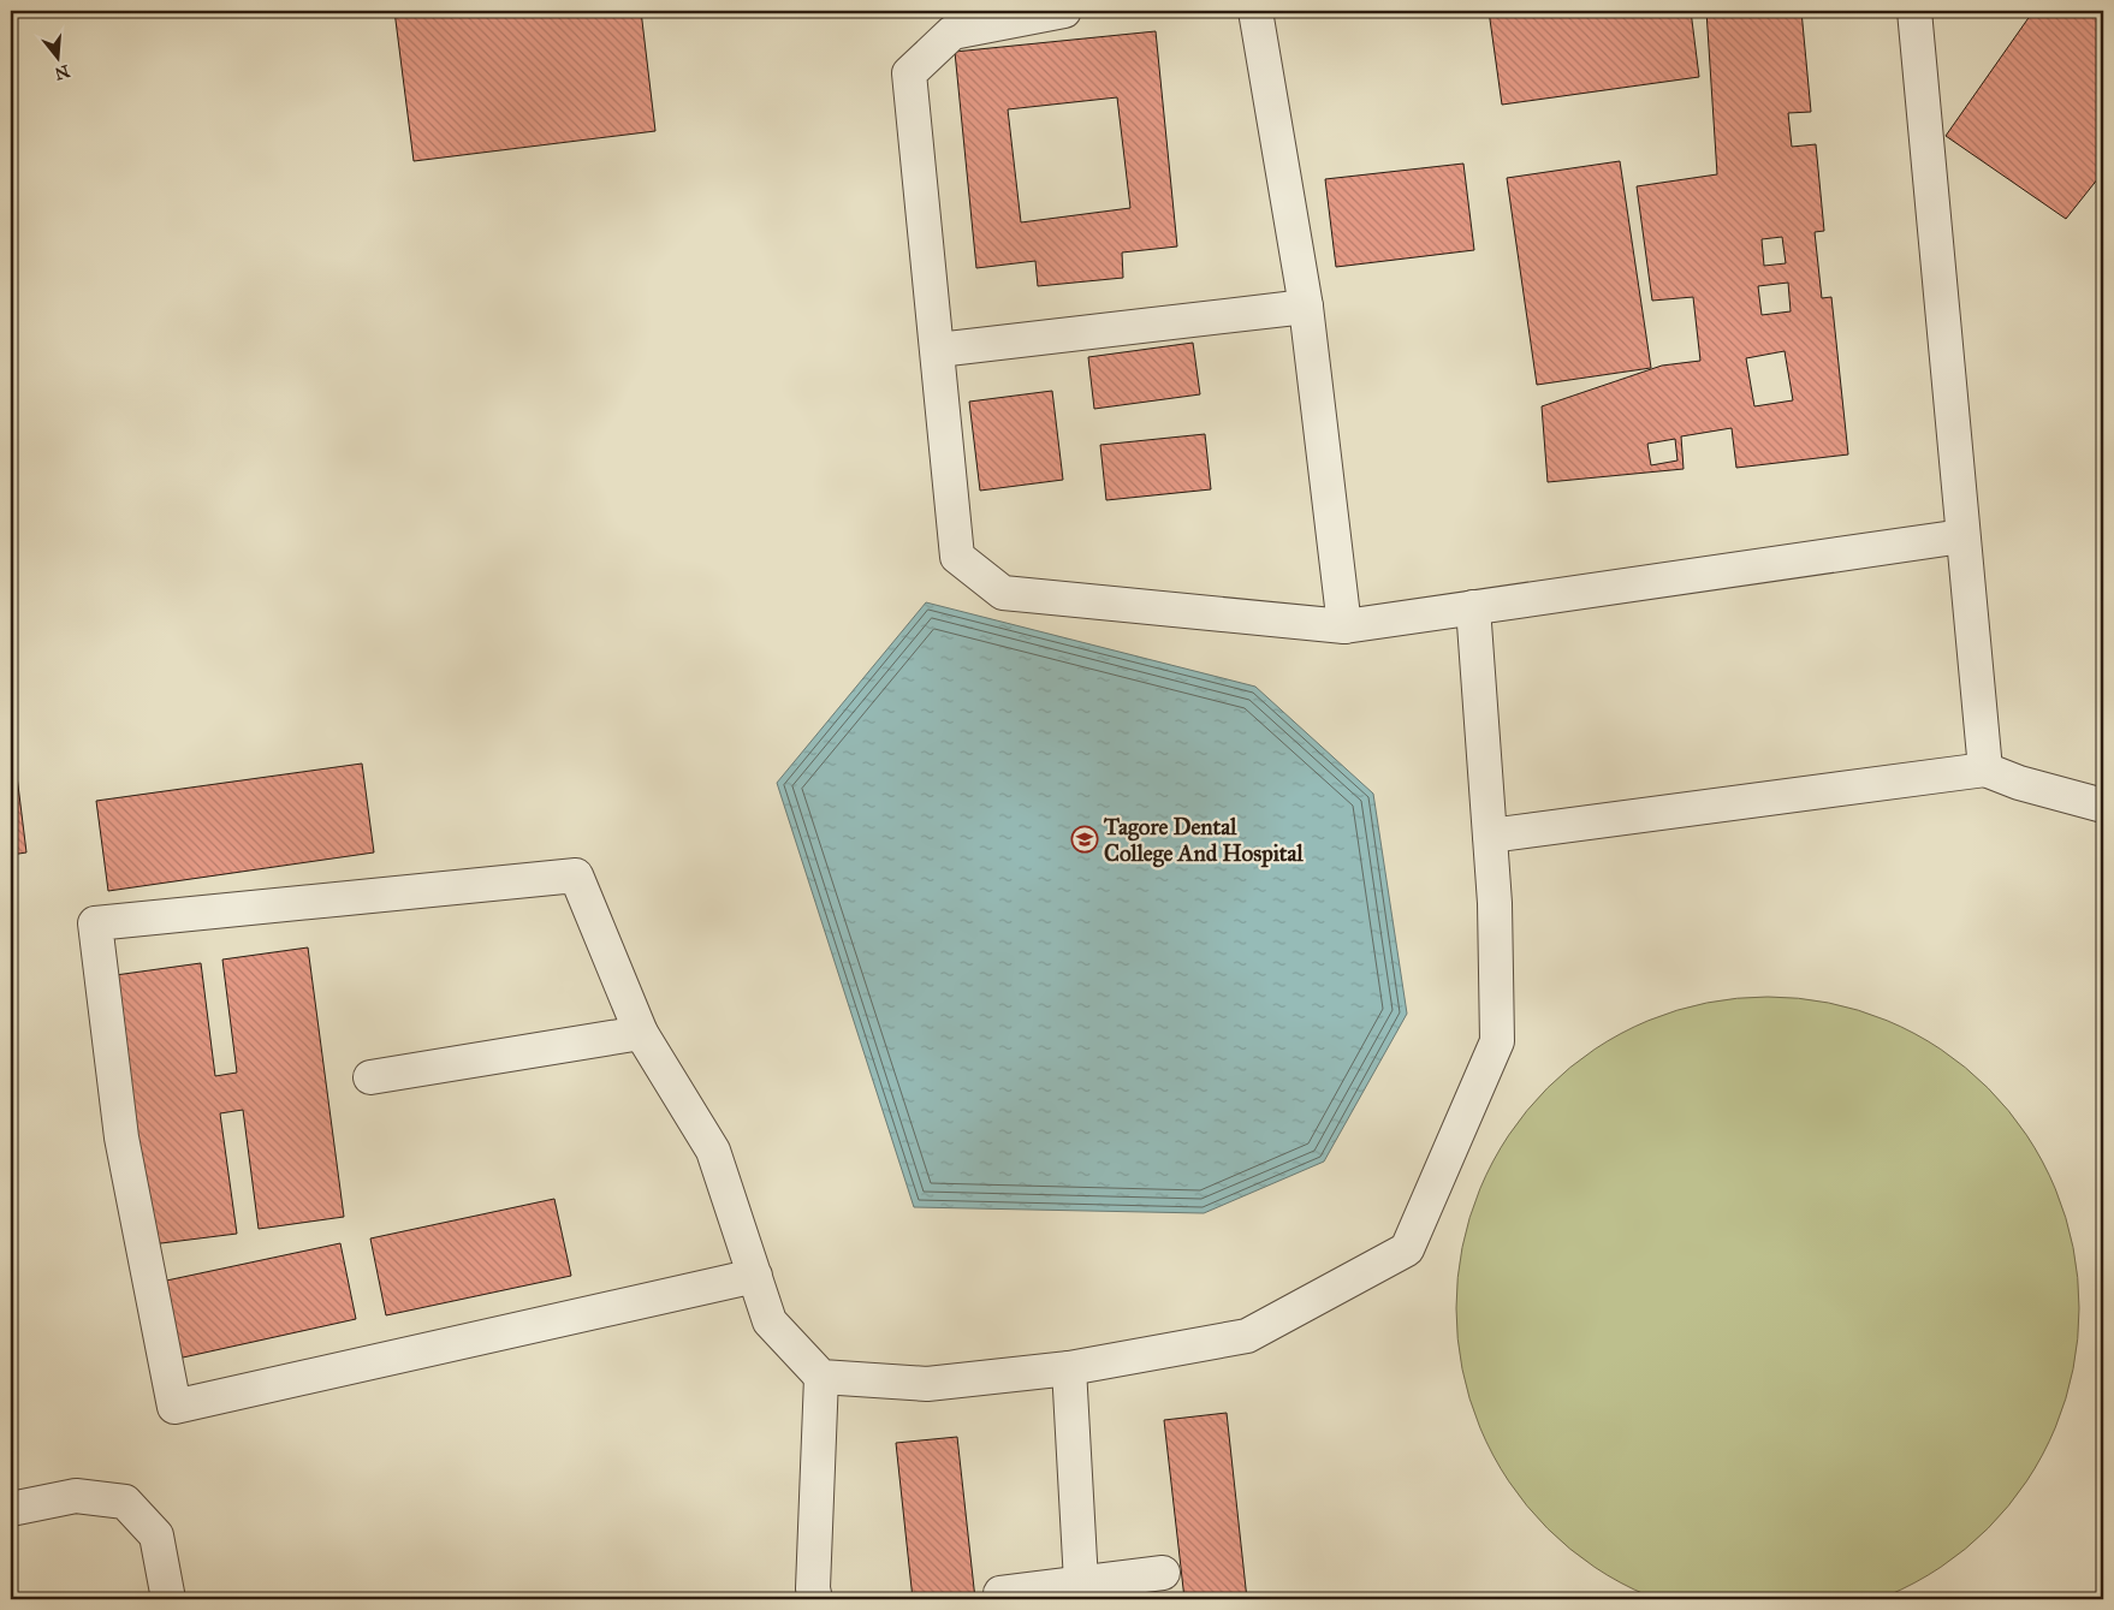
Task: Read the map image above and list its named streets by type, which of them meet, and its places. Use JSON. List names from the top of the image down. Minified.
{"places":{"school or university":["Tagore Dental College And Hospital"]},"north":"bottom"}
